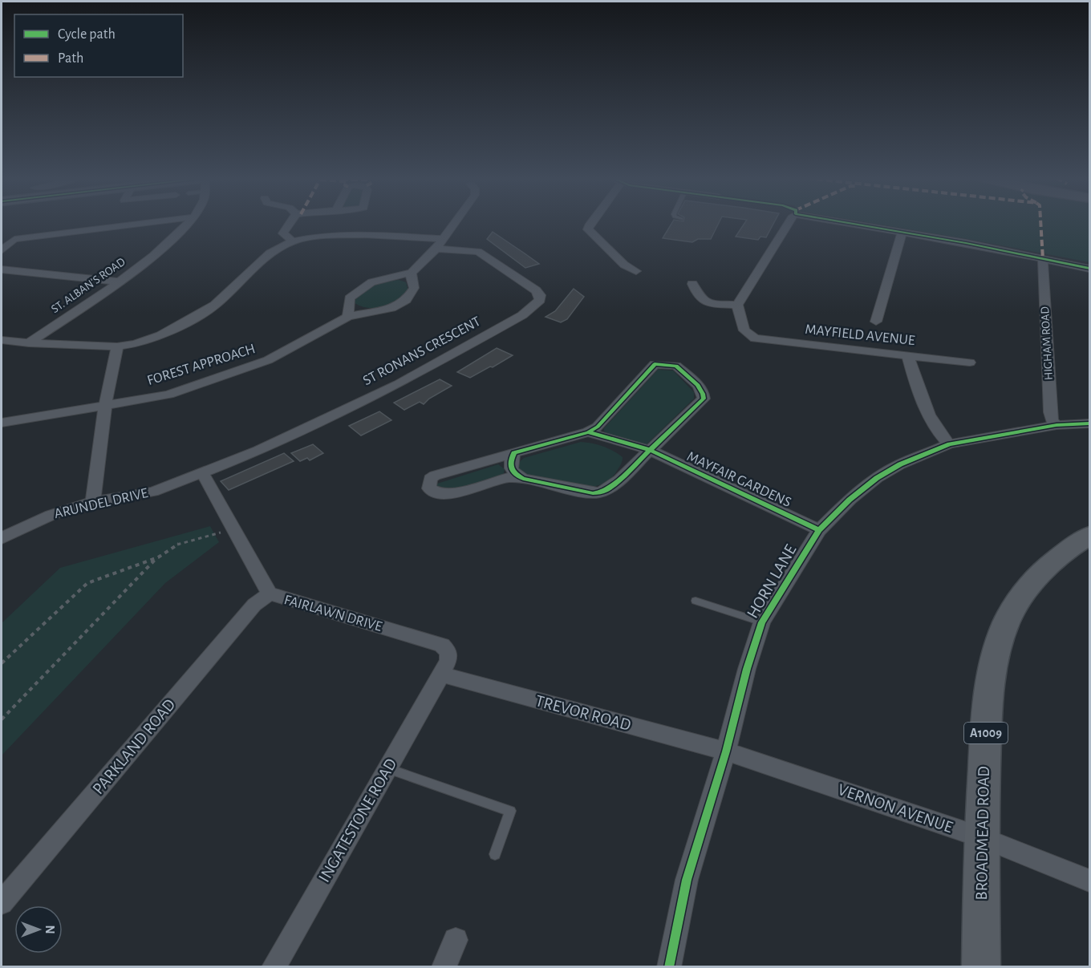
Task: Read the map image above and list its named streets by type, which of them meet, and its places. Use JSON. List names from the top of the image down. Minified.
{"streets":{"main road":["A1009","BROADMEAD ROAD"],"street":["ST. ALBAN'S ROAD","MAYFIELD AVENUE","HIGHAM ROAD","ST RONANS CRESCENT","FOREST APPROACH","MAYFAIR GARDENS","ARUNDEL DRIVE","HORN LANE","FAIRLAWN DRIVE","TREVOR ROAD","PARKLAND ROAD","VERNON AVENUE","INGATESTONE ROAD"]},"crossings":[["HIGHAM ROAD","HORN LANE"],["ST RONANS CRESCENT","ARUNDEL DRIVE"],["ST RONANS CRESCENT","FAIRLAWN DRIVE"],["MAYFAIR GARDENS","HORN LANE"],["ARUNDEL DRIVE","FAIRLAWN DRIVE"],["HORN LANE","TREVOR ROAD"],["HORN LANE","VERNON AVENUE"],["FAIRLAWN DRIVE","TREVOR ROAD"],["FAIRLAWN DRIVE","PARKLAND ROAD"],["FAIRLAWN DRIVE","INGATESTONE ROAD"],["TREVOR ROAD","VERNON AVENUE"],["TREVOR ROAD","INGATESTONE ROAD"],["VERNON AVENUE","BROADMEAD ROAD"]],"legend":["Cycle path","Path"],"north":"right"}
